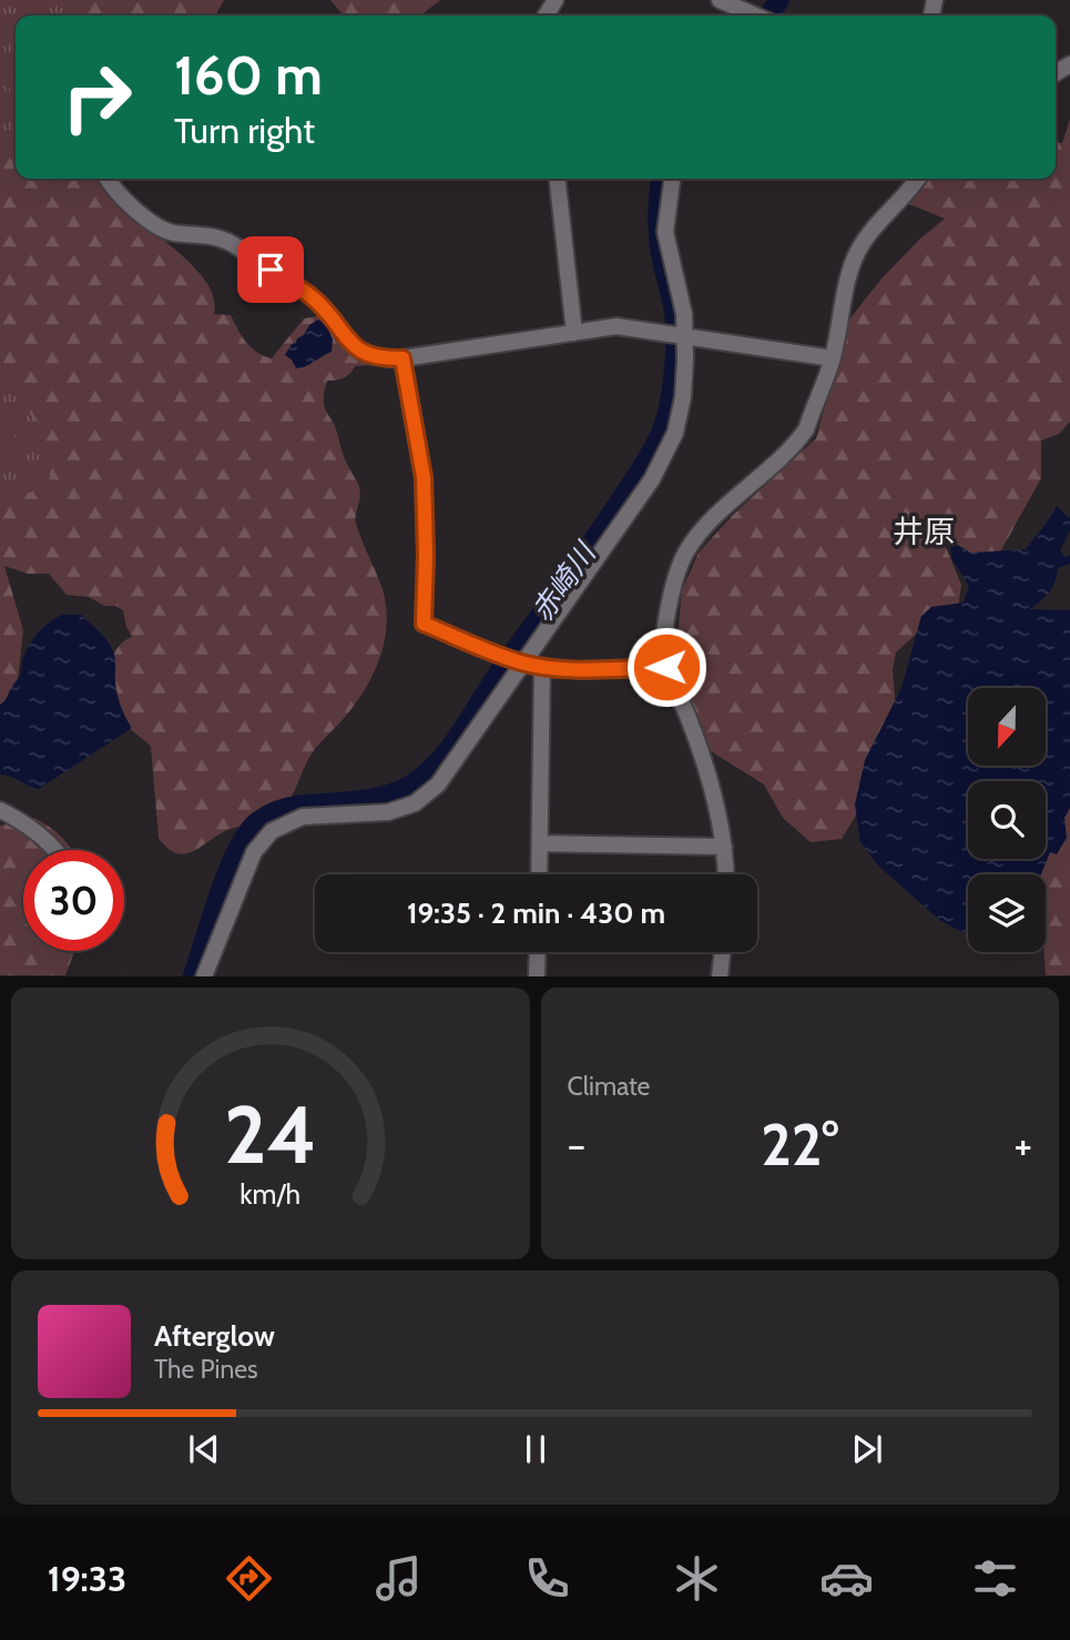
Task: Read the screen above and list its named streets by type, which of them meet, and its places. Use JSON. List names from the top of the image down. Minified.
{"districts":["井原"],"water":["赤崎川"],"north":"bottom","page":{"turn":["160 m","Turn right"],"limit":"30","trip":"19:35 · 2 min · 430 m","tile":"Climate","heat":["−","22°","+"],"song":["Afterglow","The Pines"],"tabs":"19:33","gauge":["24","km/h"]}}
